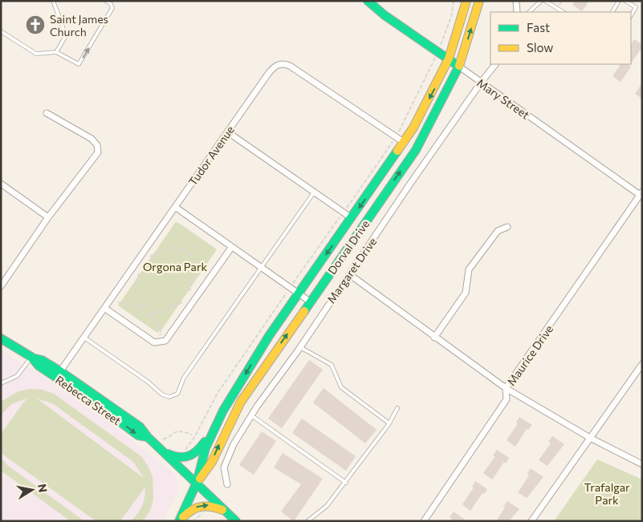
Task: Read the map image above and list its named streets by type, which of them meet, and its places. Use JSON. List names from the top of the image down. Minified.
{"streets":{"main road":["Mary Street","Dorval Drive","Rebecca Street"],"street":["Tudor Avenue","Margaret Drive","Maurice Drive"]},"crossings":[["Mary Street","Dorval Drive"],["Mary Street","Margaret Drive"],["Mary Street","Maurice Drive"],["Tudor Avenue","Dorval Drive"],["Tudor Avenue","Rebecca Street"],["Dorval Drive","Rebecca Street"]],"parks":["Orgona Park","Trafalgar Park"],"places":{"church":["Saint James Church"]},"legend":["Fast","Slow"],"north":"right"}
